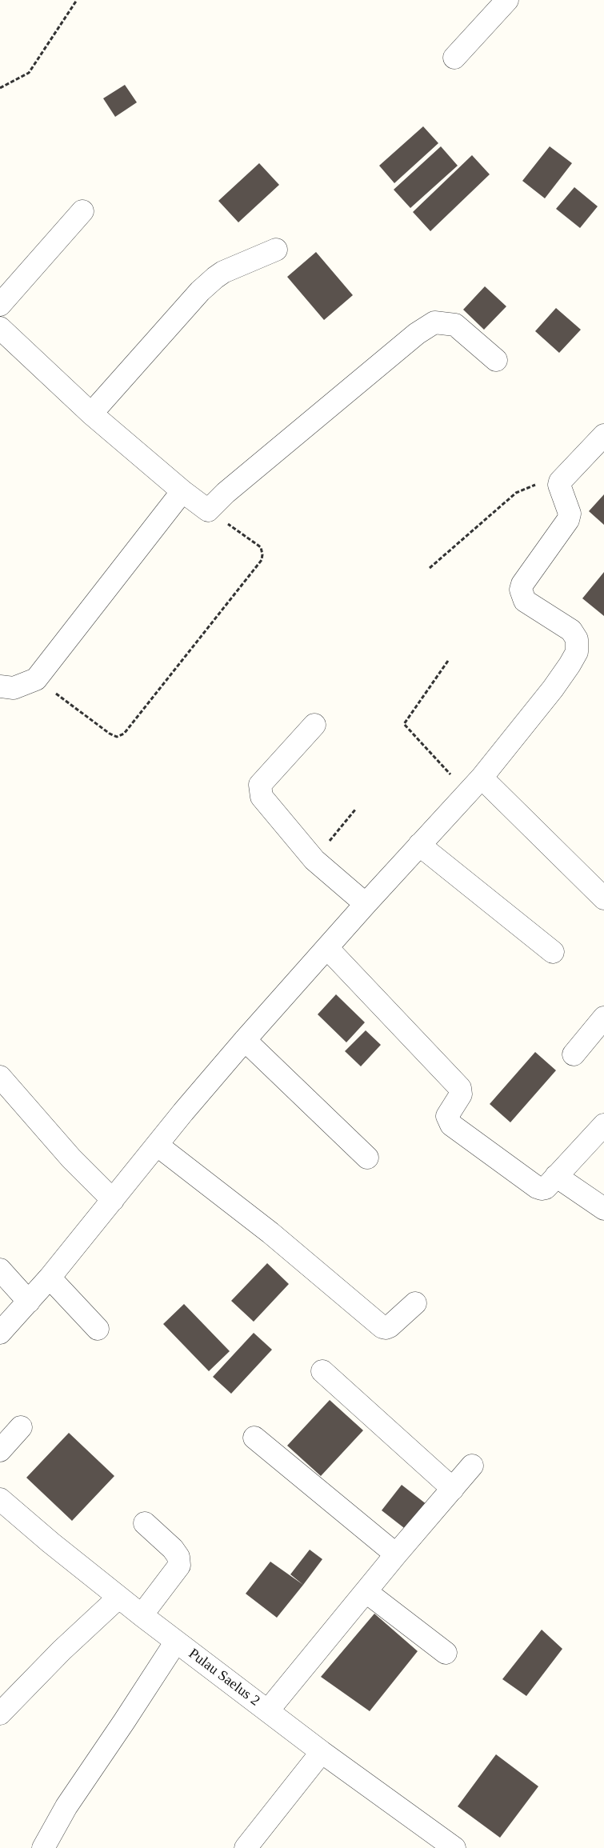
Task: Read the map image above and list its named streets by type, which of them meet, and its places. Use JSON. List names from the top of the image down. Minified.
{"streets":{"street":["Pulau Saelus 2"]}}
